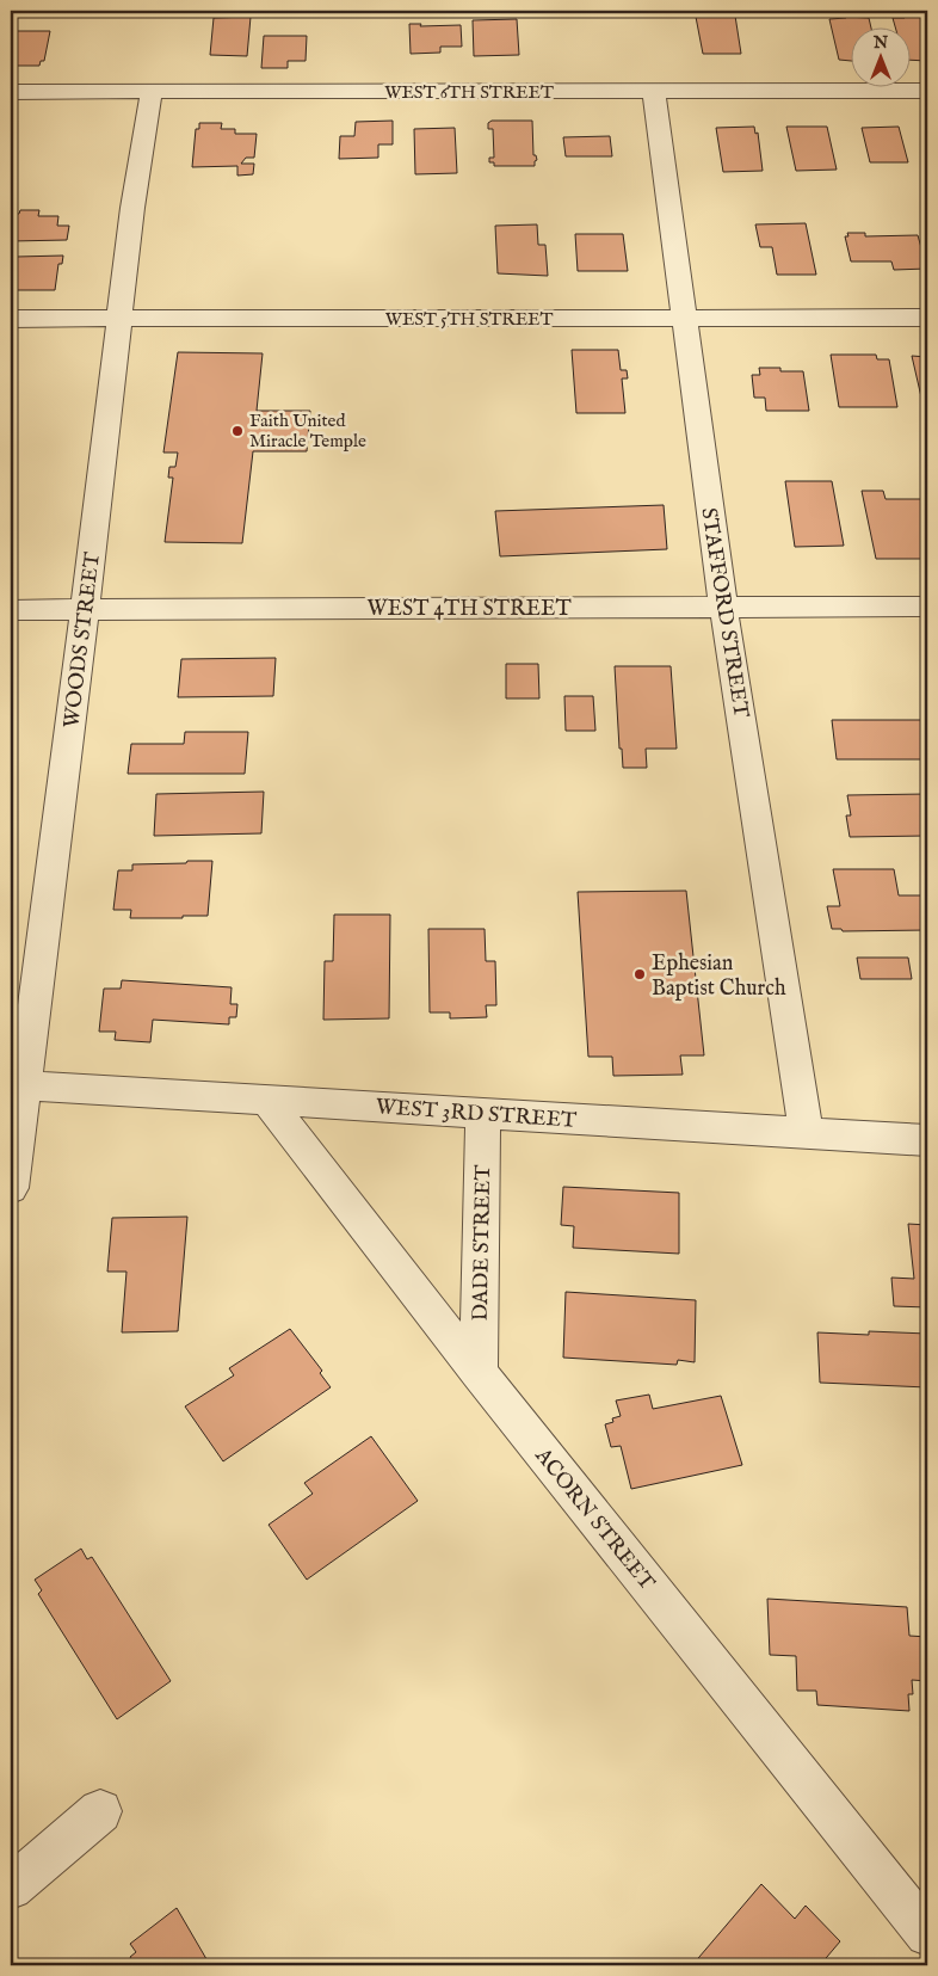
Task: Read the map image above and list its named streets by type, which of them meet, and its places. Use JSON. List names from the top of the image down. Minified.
{"streets":{"street":["WEST 6TH STREET","WEST 5TH STREET","WEST 4TH STREET","STAFFORD STREET","WOODS STREET","WEST 3RD STREET","DADE STREET","ACORN STREET"]},"crossings":[["WEST 6TH STREET","STAFFORD STREET"],["WEST 6TH STREET","WOODS STREET"],["WEST 5TH STREET","STAFFORD STREET"],["WEST 5TH STREET","WOODS STREET"],["WEST 4TH STREET","STAFFORD STREET"],["WEST 4TH STREET","WOODS STREET"],["STAFFORD STREET","WEST 3RD STREET"],["WOODS STREET","WEST 3RD STREET"],["WEST 3RD STREET","DADE STREET"],["WEST 3RD STREET","ACORN STREET"],["DADE STREET","ACORN STREET"]],"places":["Faith United Miracle Temple","Ephesian Baptist Church"],"north":"top"}
